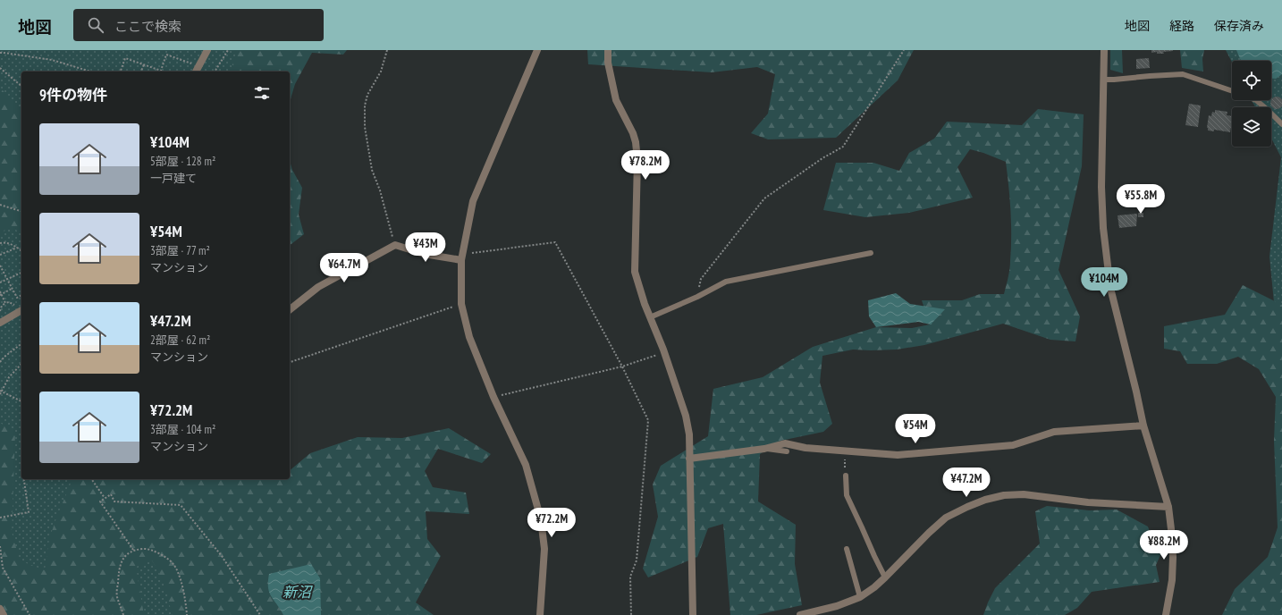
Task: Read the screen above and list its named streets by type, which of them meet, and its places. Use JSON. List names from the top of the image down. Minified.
{"water":["新沼"],"page":{"header":"地図","search":"ここで検索","nav":["地図","経路","保存済み"],"heading":"9件の物件","list":[{"name":"¥104M","note":"5部屋 · 128 m² · 一戸建て"},{"name":"¥54M","note":"3部屋 · 77 m² · マンション"},{"name":"¥47.2M","note":"2部屋 · 62 m² · マンション"},{"name":"¥72.2M","note":"3部屋 · 104 m² · マンション"}],"price":["¥78.2M","¥55.8M","¥43M","¥64.7M","¥104M","¥54M","¥47.2M","¥72.2M","¥88.2M"]}}
